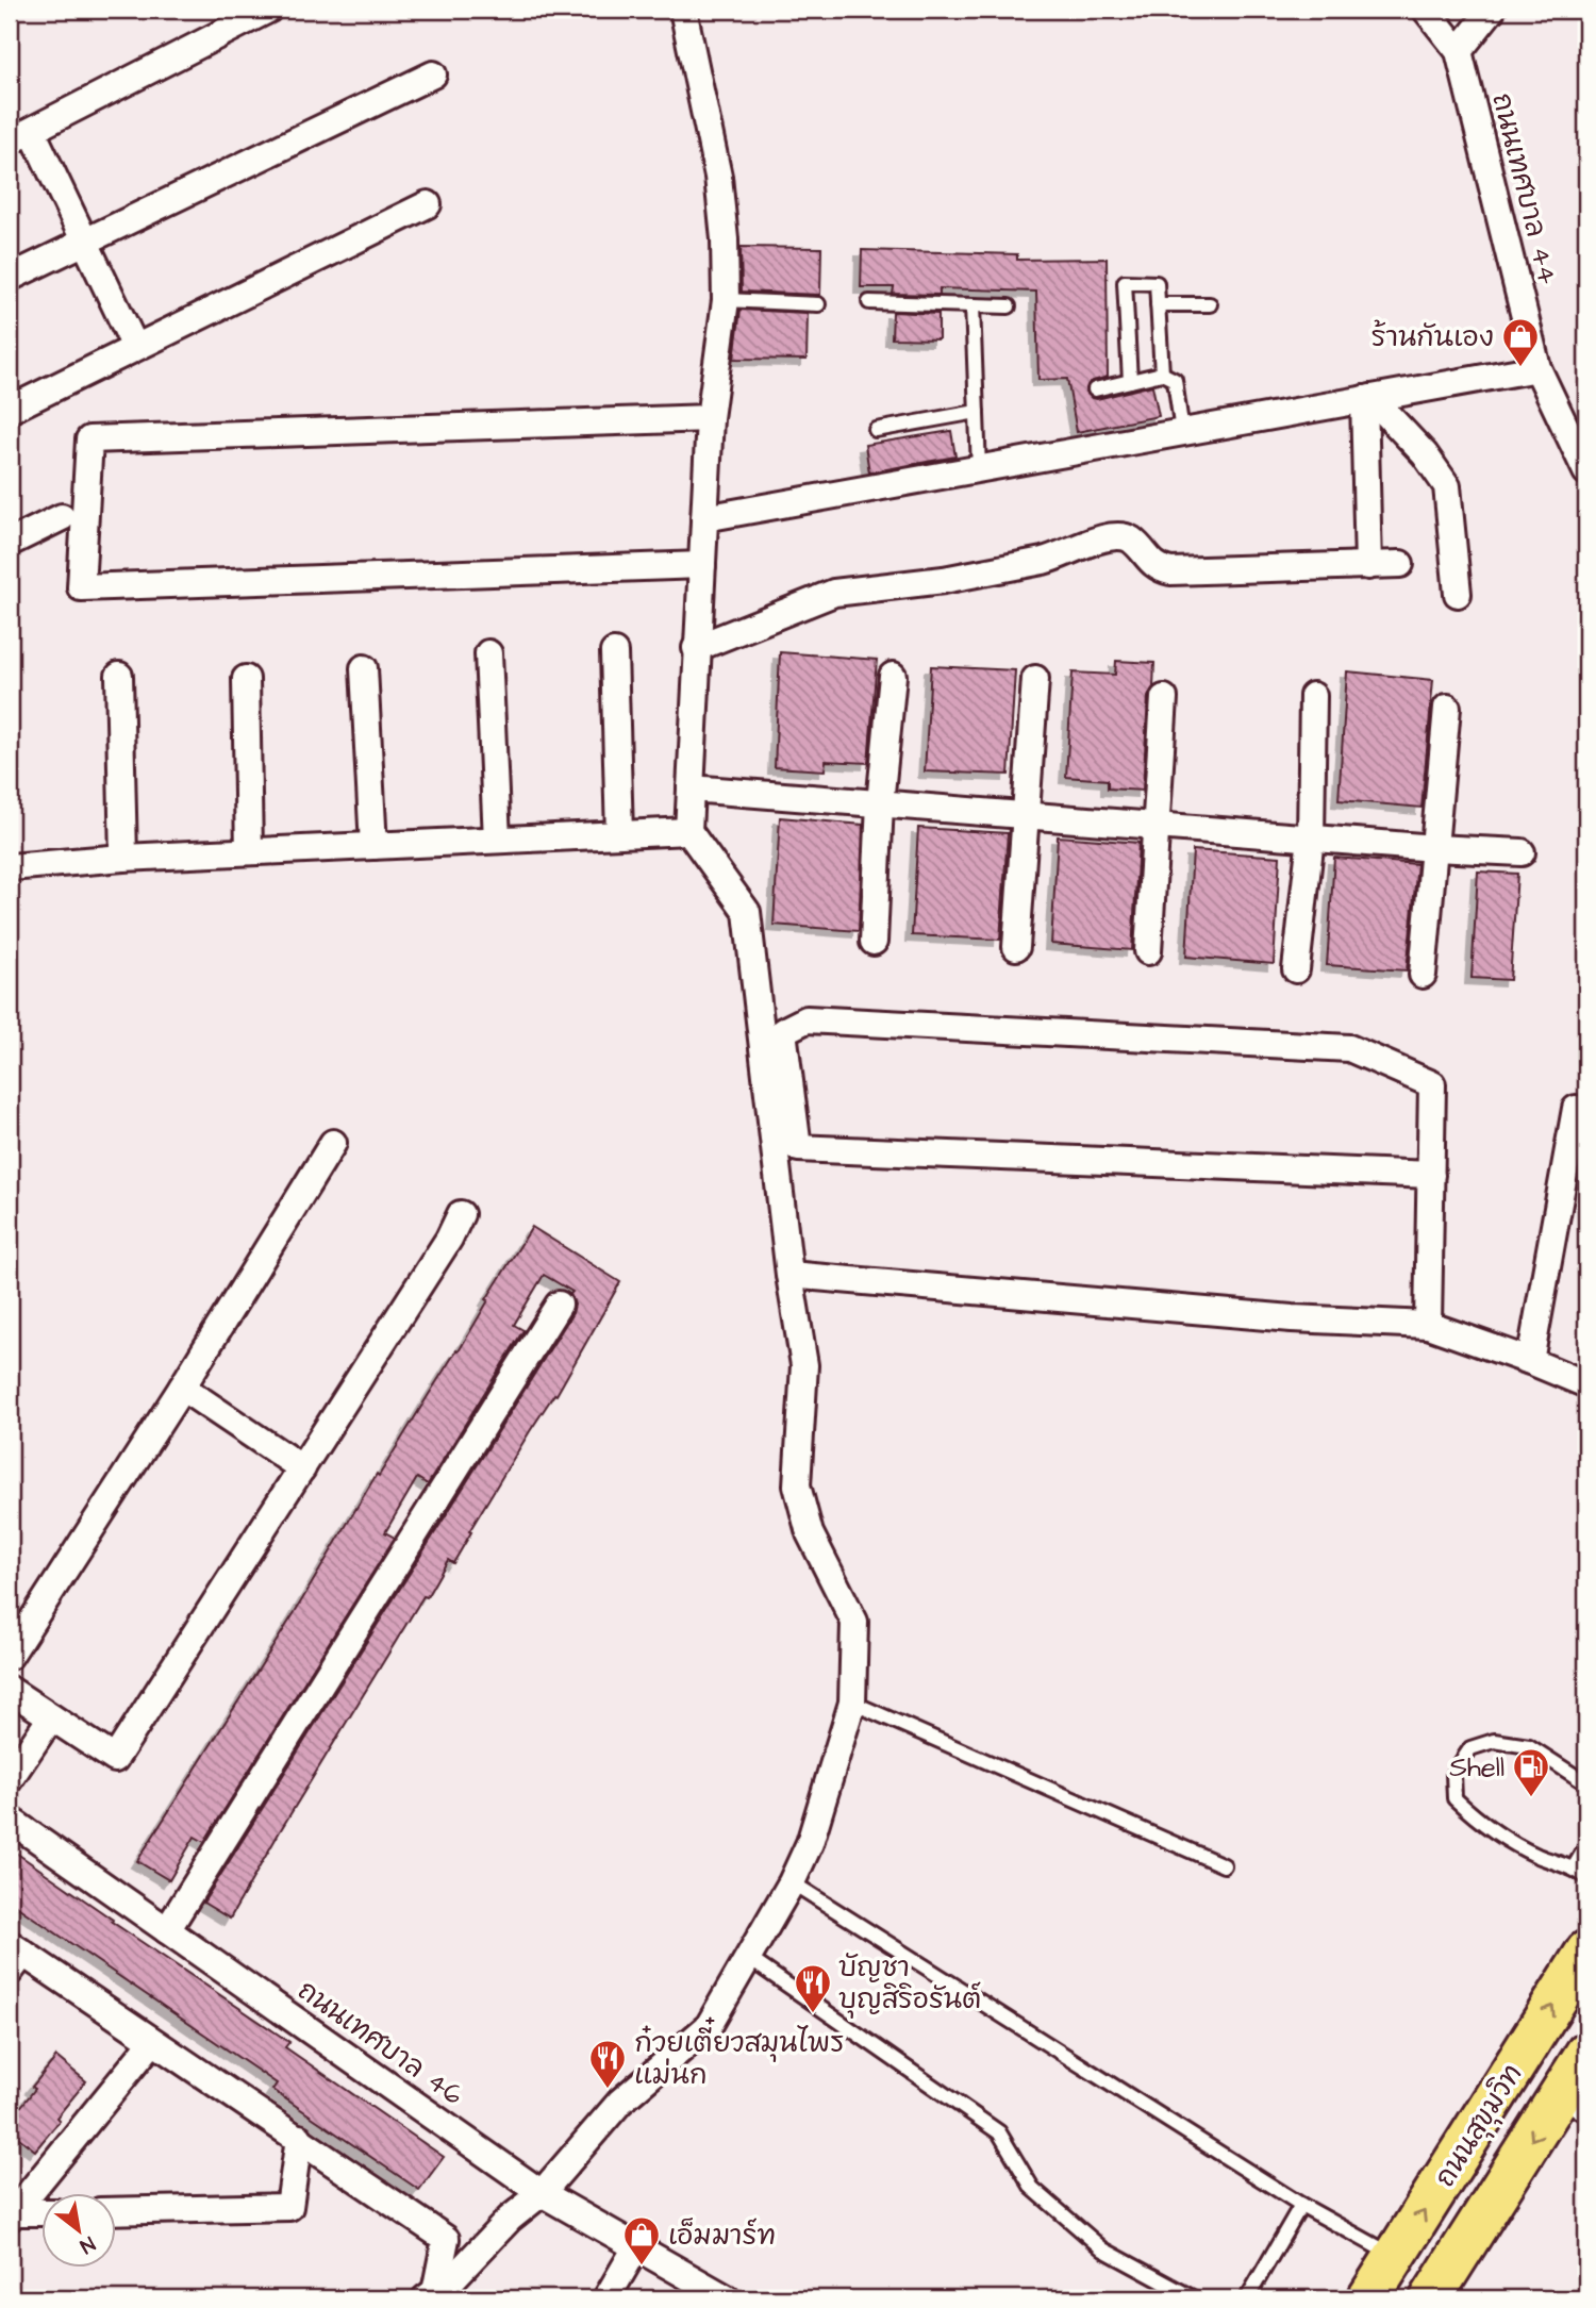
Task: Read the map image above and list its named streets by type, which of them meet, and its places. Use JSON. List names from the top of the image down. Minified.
{"streets":{"highway":["ถนนสุขุมวิท"],"street":["ถนนเทศบาล 44","ถนนเทศบาล 46"]},"places":{"shop":["ร้านกันเอง","เอ็มมาร์ท"],"fuel station":["Shell"],"restaurant":["บัญชา บุญสิริอรันต์","ก๋วยเตี๋ยวสมุนไพร แม่นก"]},"north":"bottom right"}
